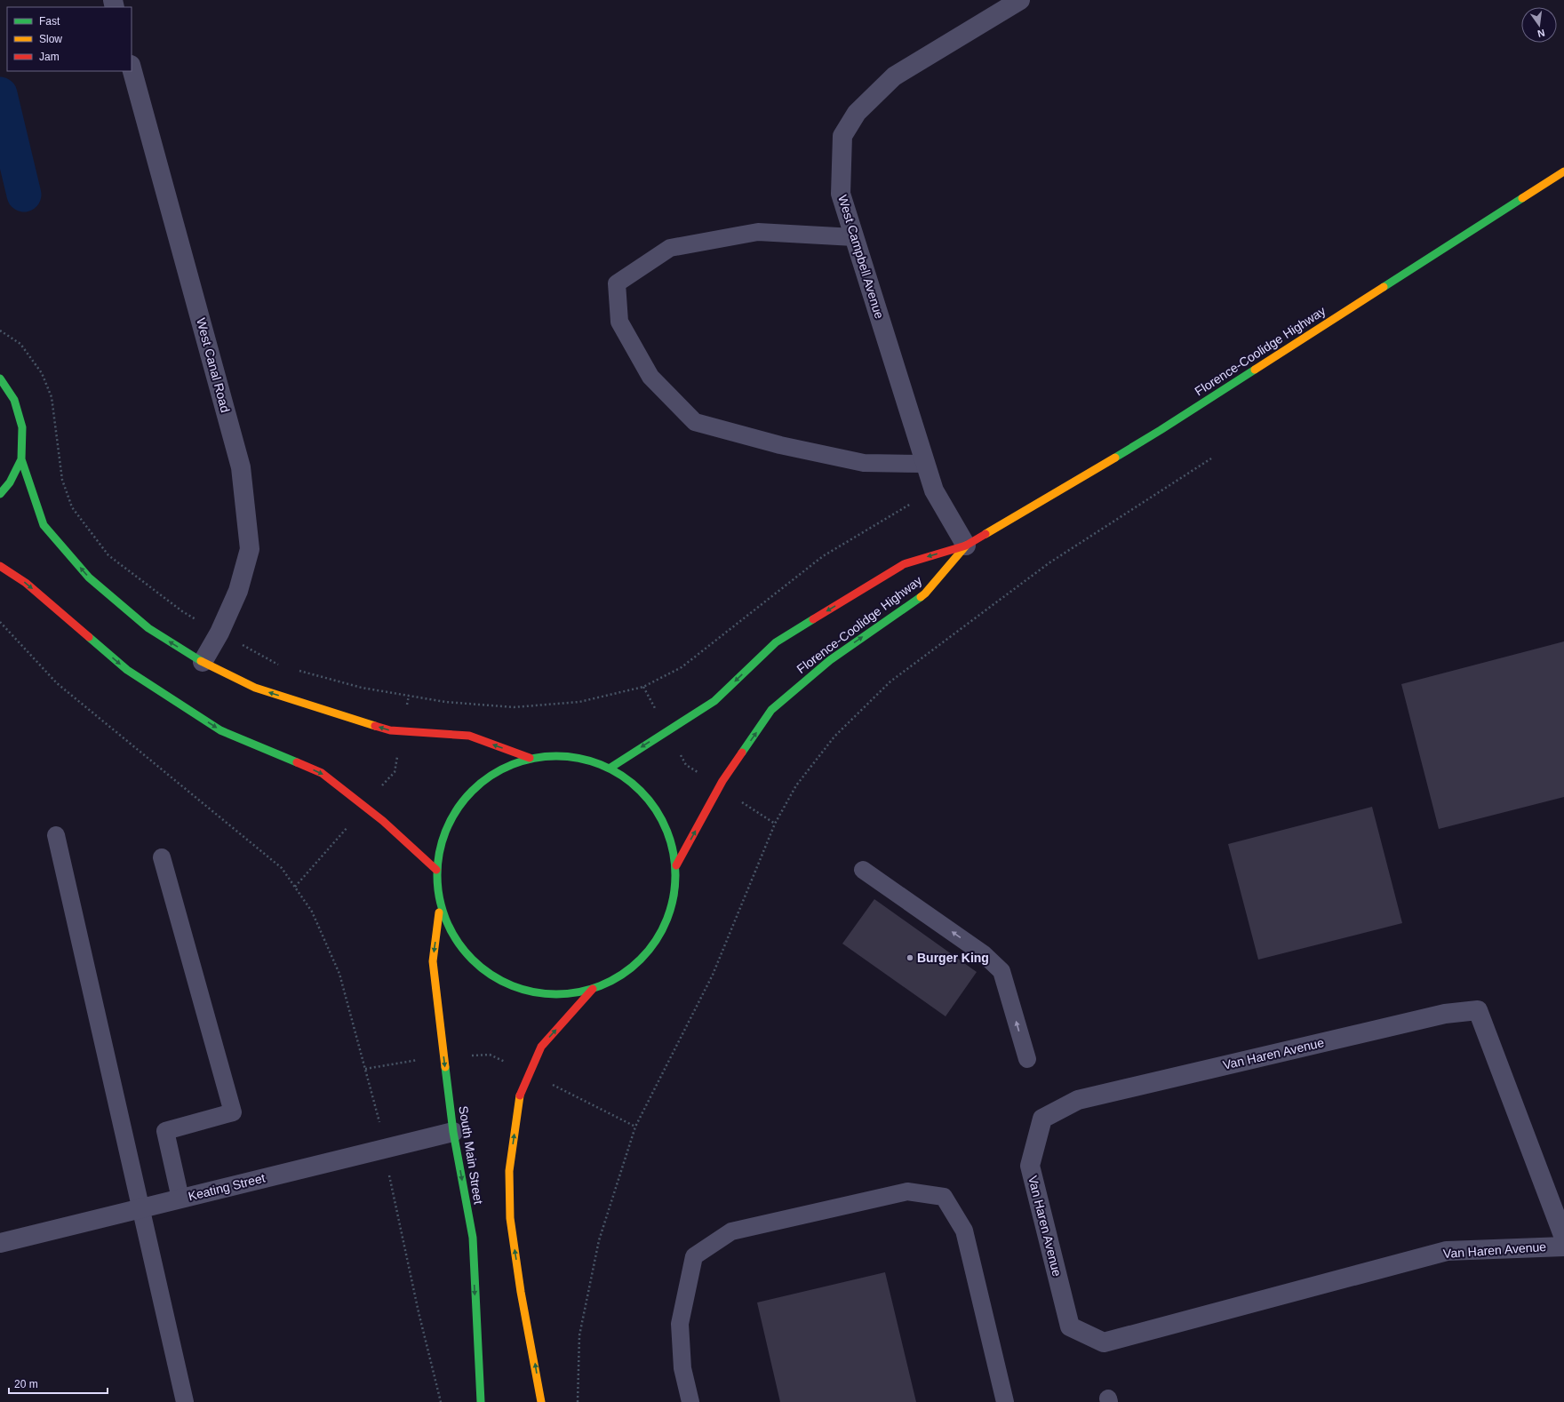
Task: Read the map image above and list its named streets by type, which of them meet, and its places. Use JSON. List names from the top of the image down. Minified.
{"streets":{"main road":["Florence-Coolidge Highway","South Main Street"],"street":["West Campbell Avenue","West Canal Road","Van Haren Avenue","Keating Street"]},"crossings":[["West Campbell Avenue","Florence-Coolidge Highway"],["South Main Street","Keating Street"]],"places":["Burger King"],"legend":["Fast","Slow","Jam"],"scale_bar":"20 m","north":"bottom"}
